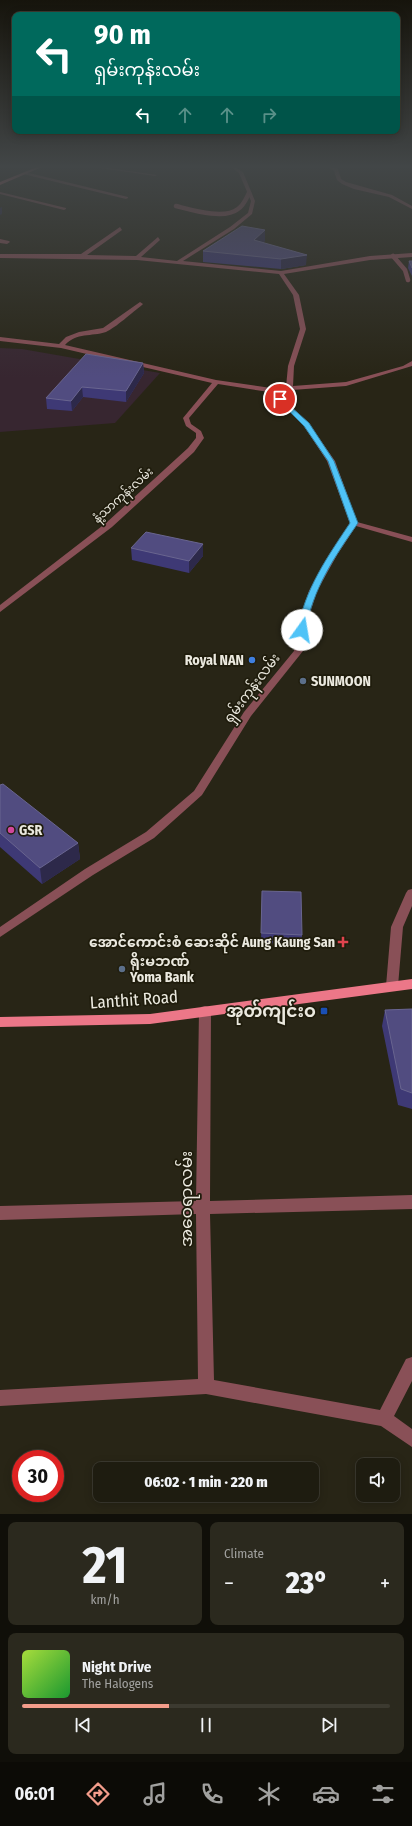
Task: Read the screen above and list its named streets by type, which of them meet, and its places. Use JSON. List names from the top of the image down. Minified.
{"streets":{"main road":["Lanthit Road"],"street":["နံ့သာကုန်းလမ်း","ရှမ်းကုန်းလမ်း","အဝေရာလမ်း"]},"crossings":[["Lanthit Road","အဝေရာလမ်း"]],"places":{"other":["Royal NAN","SUNMOON","GSR","ရိုးမဘဏ် Yoma Bank"],"health":["အောင်ကောင်းစံ ဆေးဆိုင် Aung Kaung San"],"transit":["အုတ်ကျင်းဝ"]},"page":{"turn":["90 m","ရှမ်းကုန်းလမ်း"],"limit":"30","trip":"06:02 · 1 min · 220 m","tile":[["21","km/h"],"Climate"],"heat":["−","23°","+"],"song":["Night Drive","The Halogens"],"tabs":"06:01"}}
